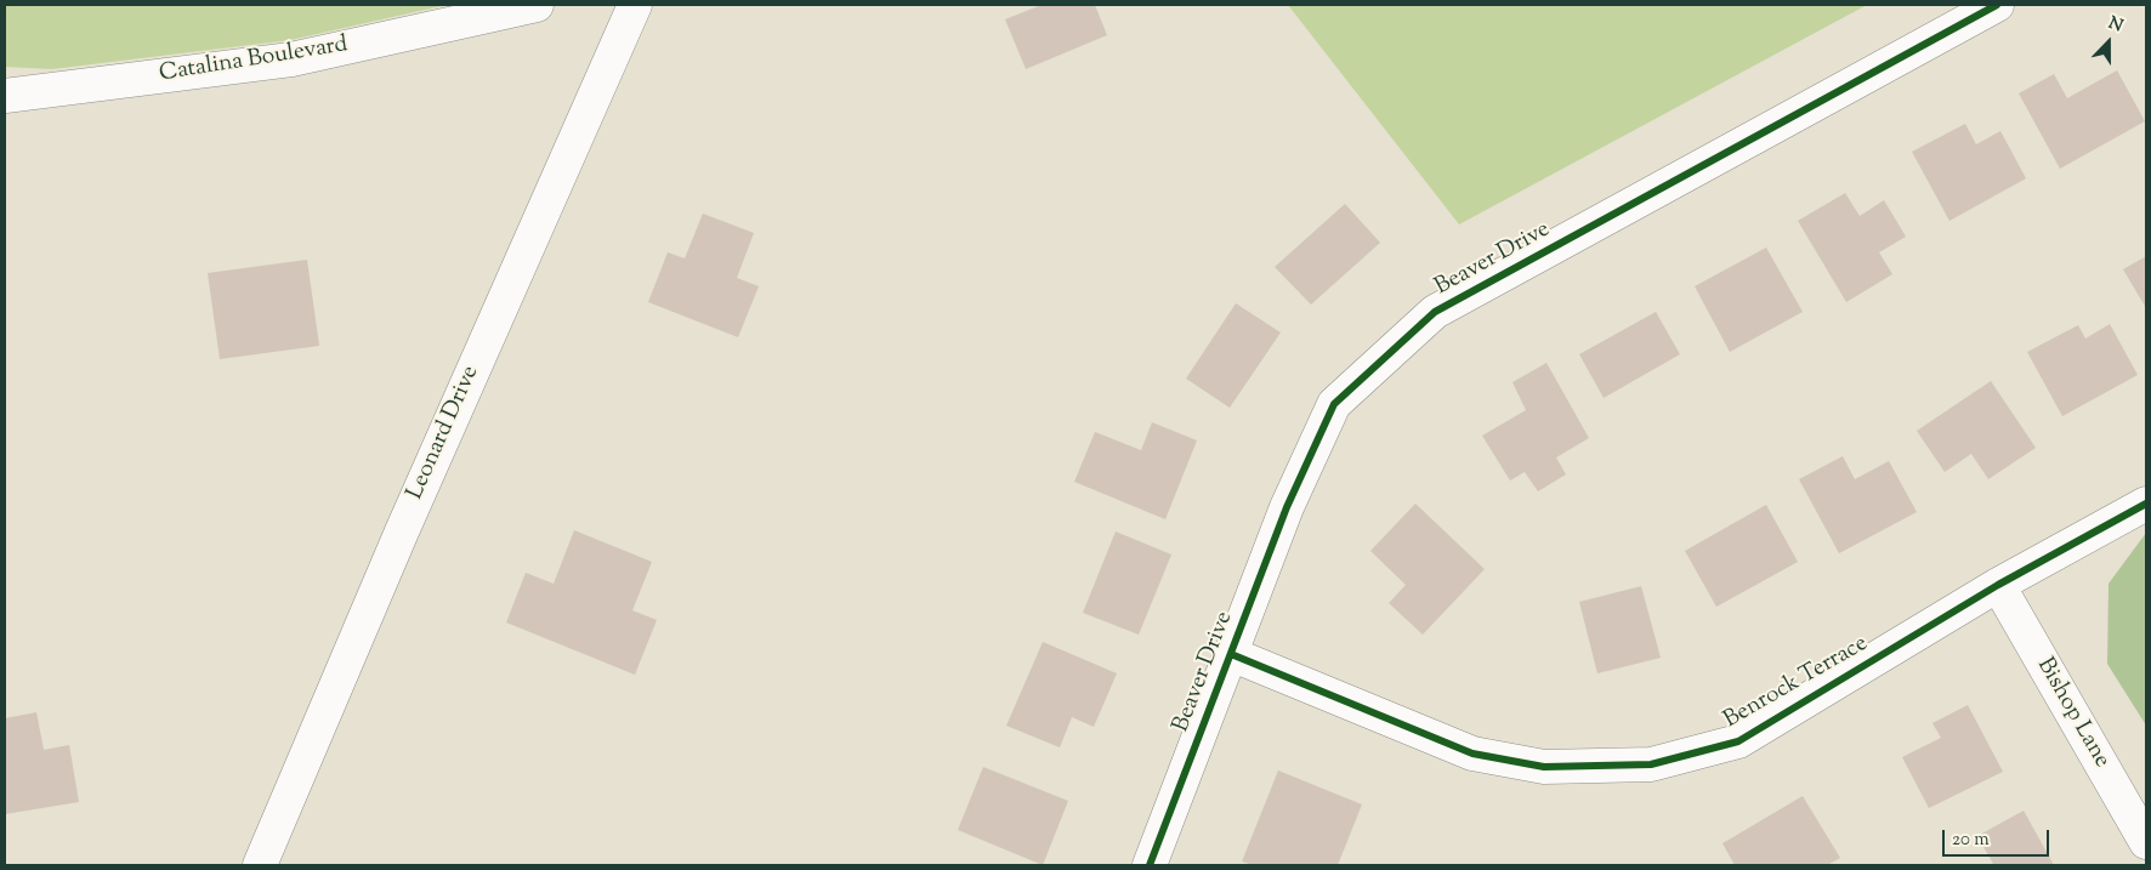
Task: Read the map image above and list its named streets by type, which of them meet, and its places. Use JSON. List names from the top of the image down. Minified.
{"streets":{"street":["Catalina Boulevard","Beaver Drive","Leonard Drive","Benrock Terrace","Bishop Lane"]},"crossings":[["Beaver Drive","Benrock Terrace"],["Benrock Terrace","Bishop Lane"]],"scale_bar":"20 m","north":"top"}
